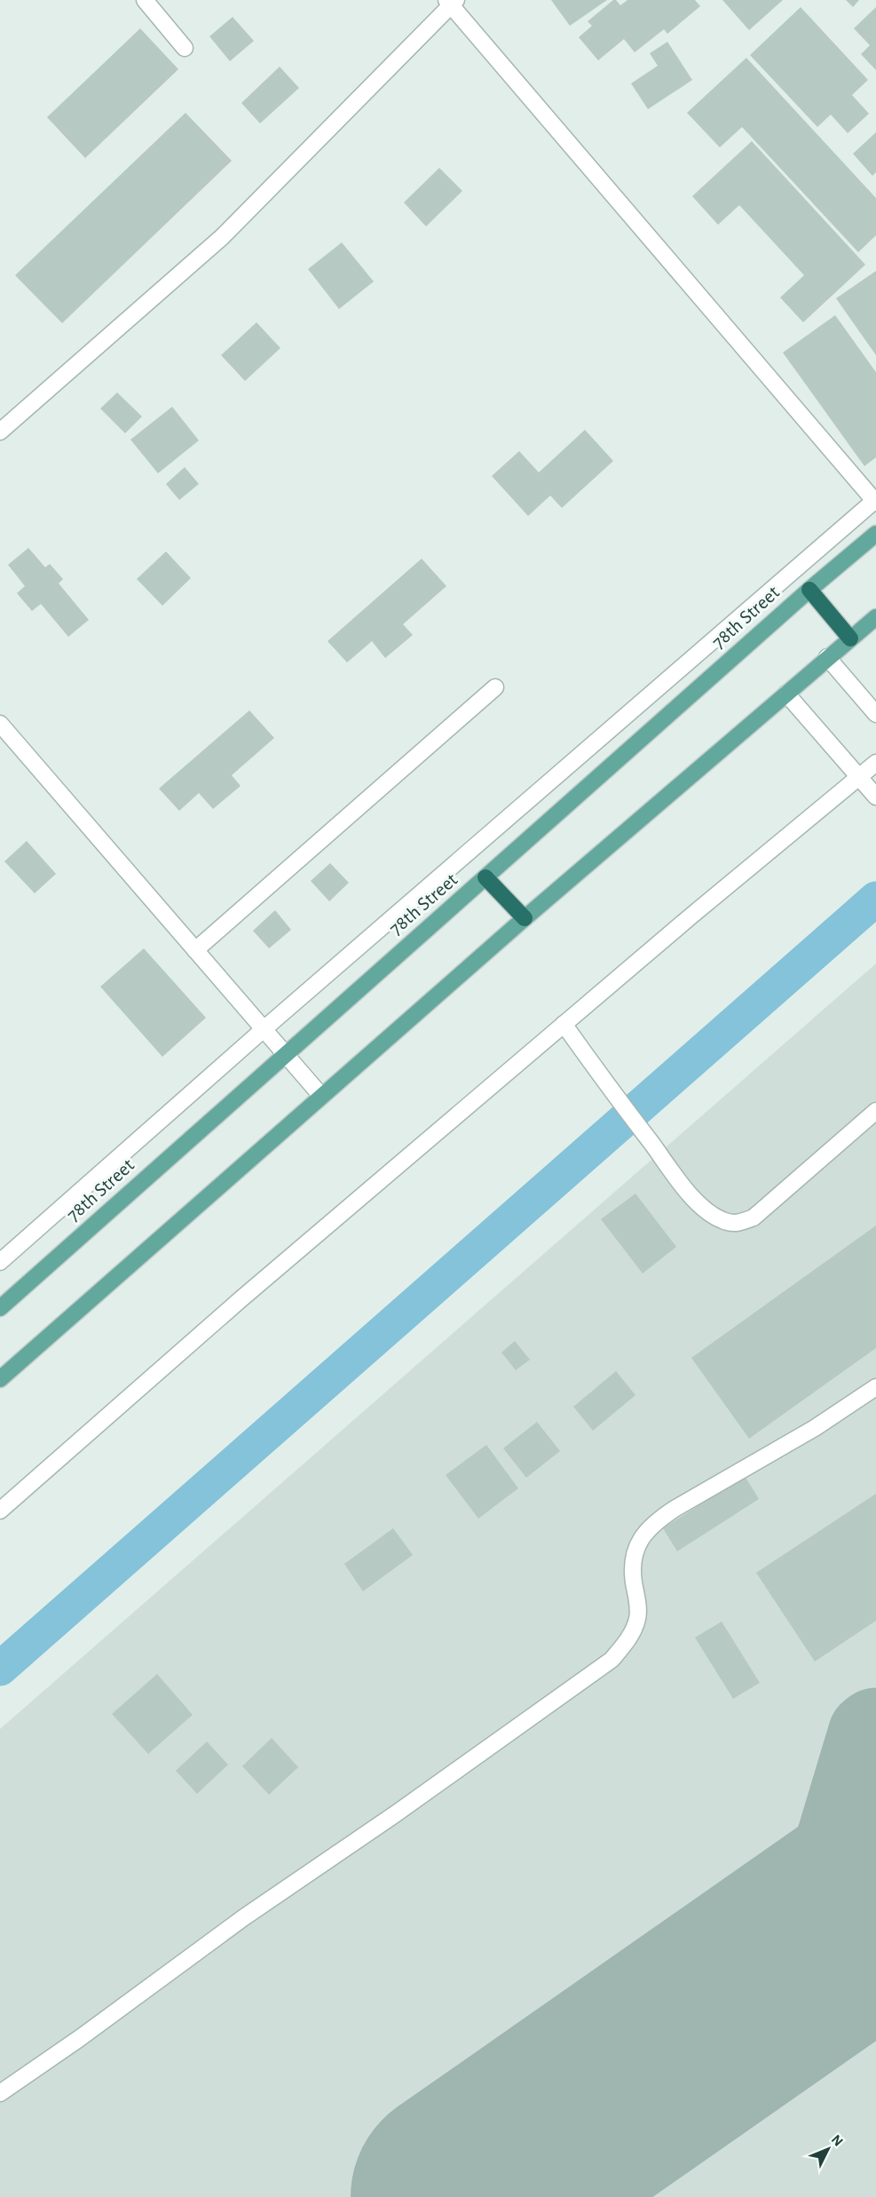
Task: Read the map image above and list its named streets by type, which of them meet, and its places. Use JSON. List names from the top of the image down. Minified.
{"streets":{"main road":["78th Street"]},"north":"top right"}
